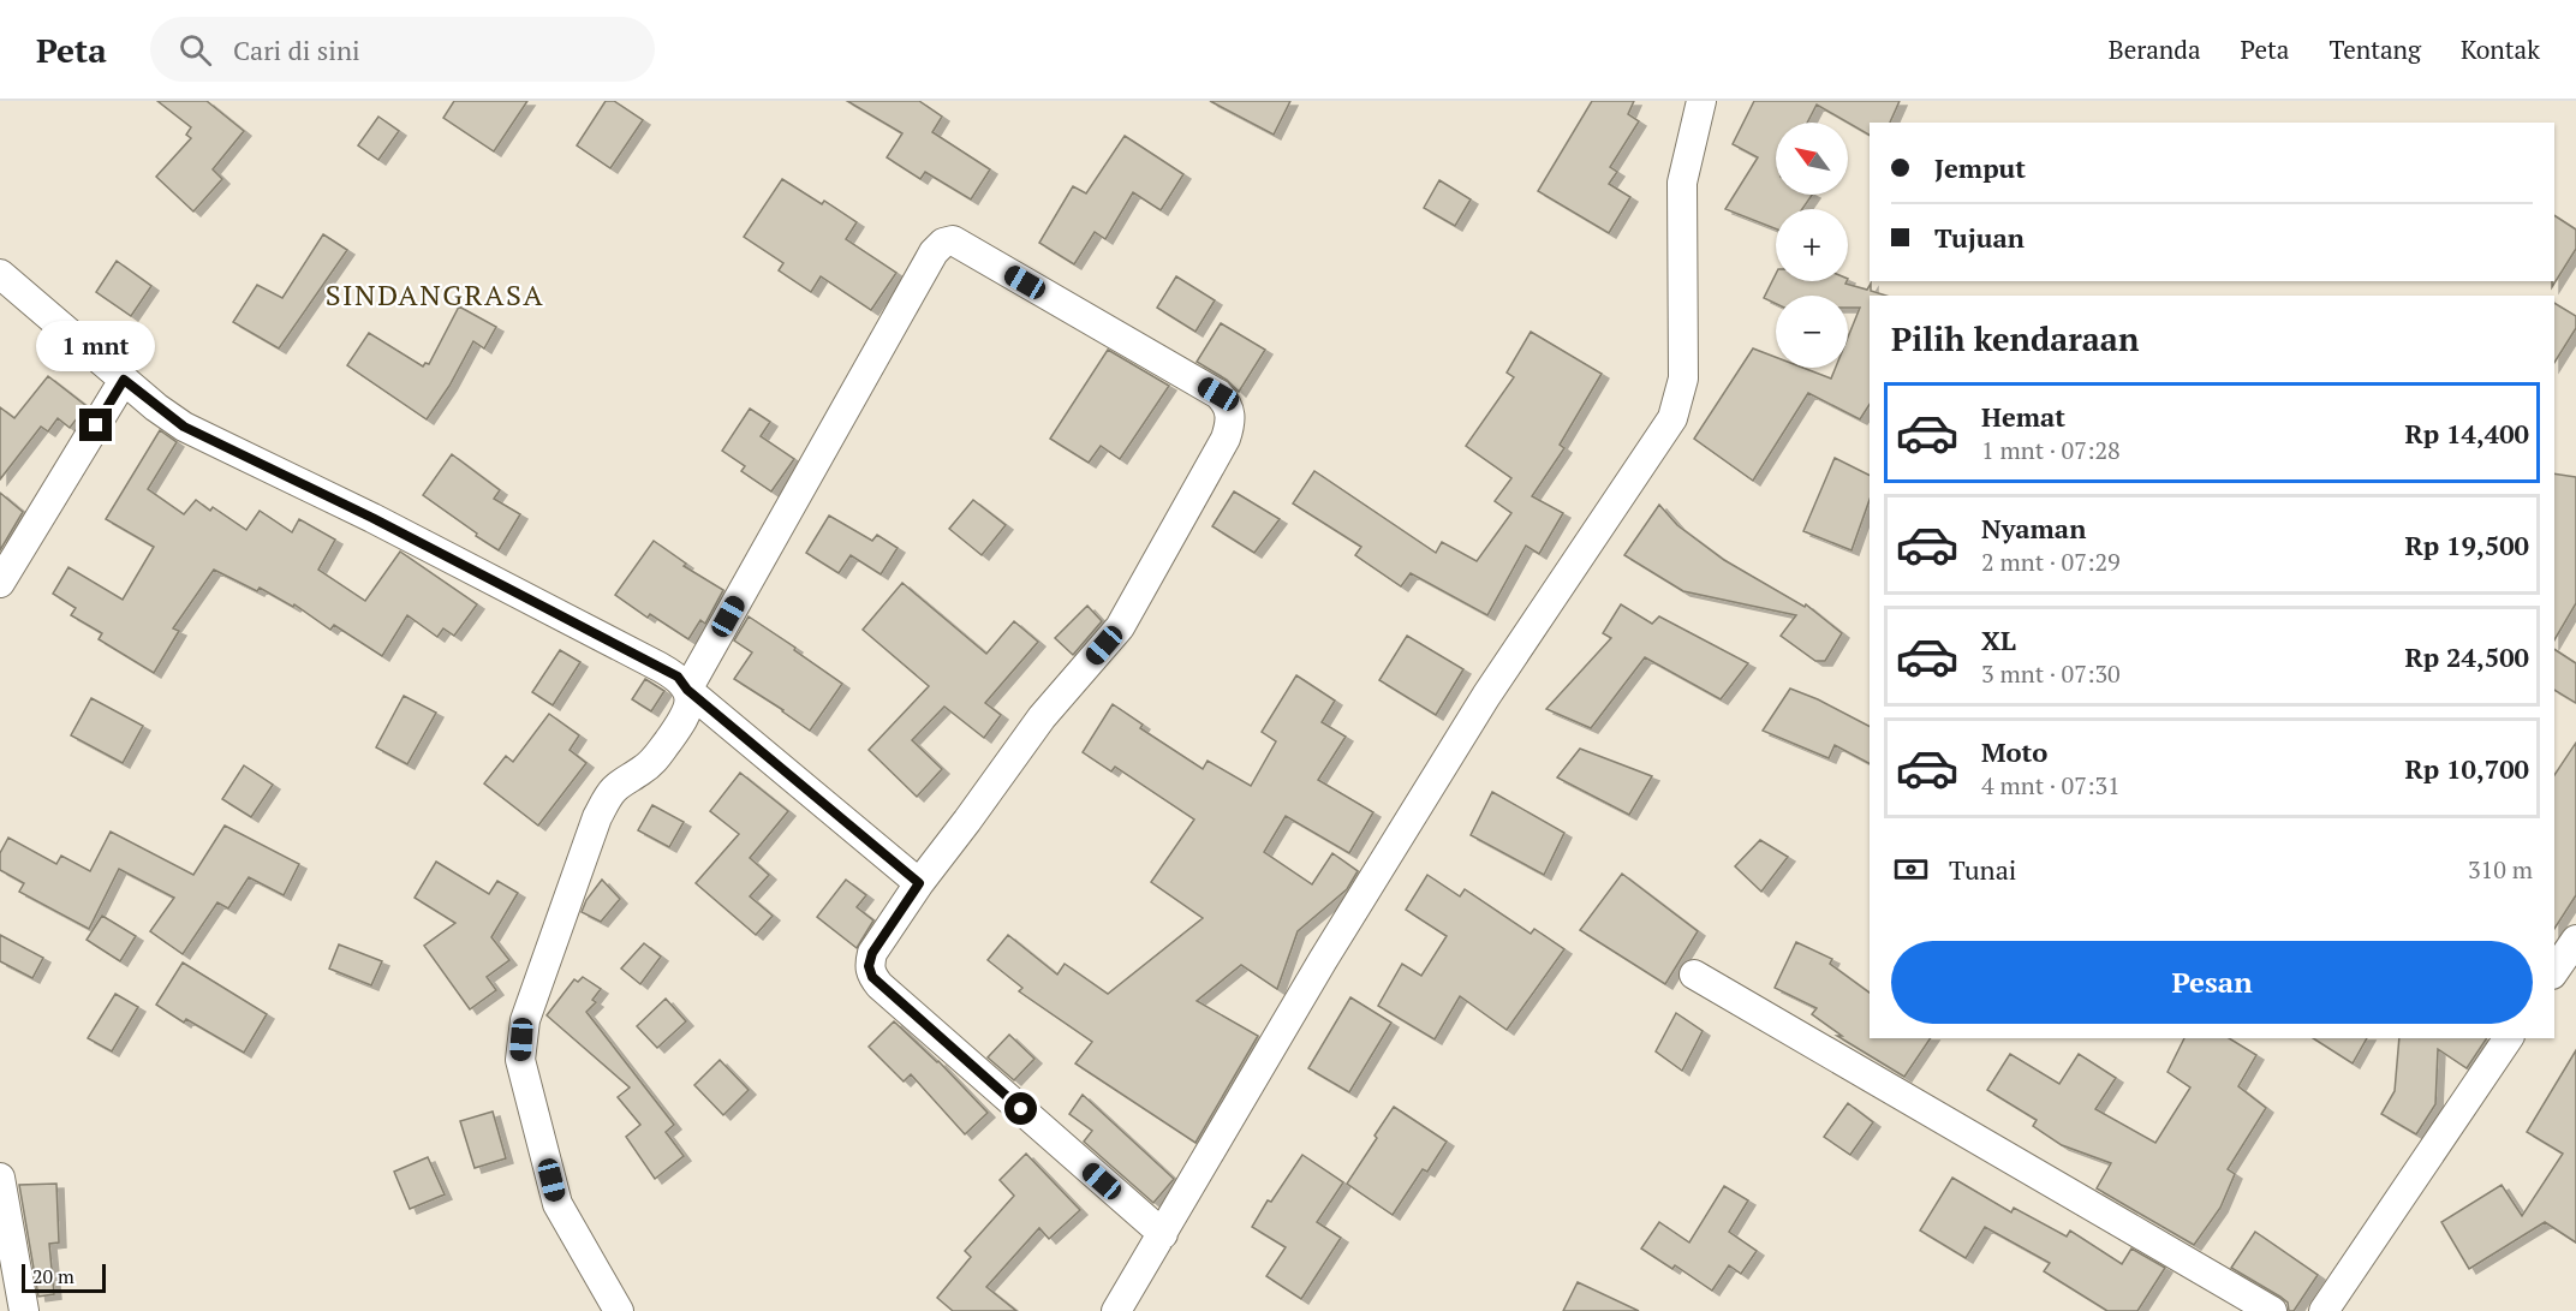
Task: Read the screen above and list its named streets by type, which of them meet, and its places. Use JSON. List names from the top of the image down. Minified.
{"districts":["SINDANGRASA"],"scale_bar":"20 m","north":"top left","page":{"header":"Peta","search":"Cari di sini","nav":["Beranda","Peta","Tentang","Kontak"],"map_buttons":["+","−"],"banner":["Jemput","Tujuan"],"heading":"Pilih kendaraan","bubble":"1 mnt","list":[{"name":"Hemat","note":"1 mnt · 07:28","value":"Rp 14,400"},{"name":"Nyaman","note":"2 mnt · 07:29","value":"Rp 19,500"},{"name":"XL","note":"3 mnt · 07:30","value":"Rp 24,500"},{"name":"Moto","note":"4 mnt · 07:31","value":"Rp 10,700"}],"pay":["Tunai","310 m"],"buttons":"Pesan","scale":"20 m"}}
